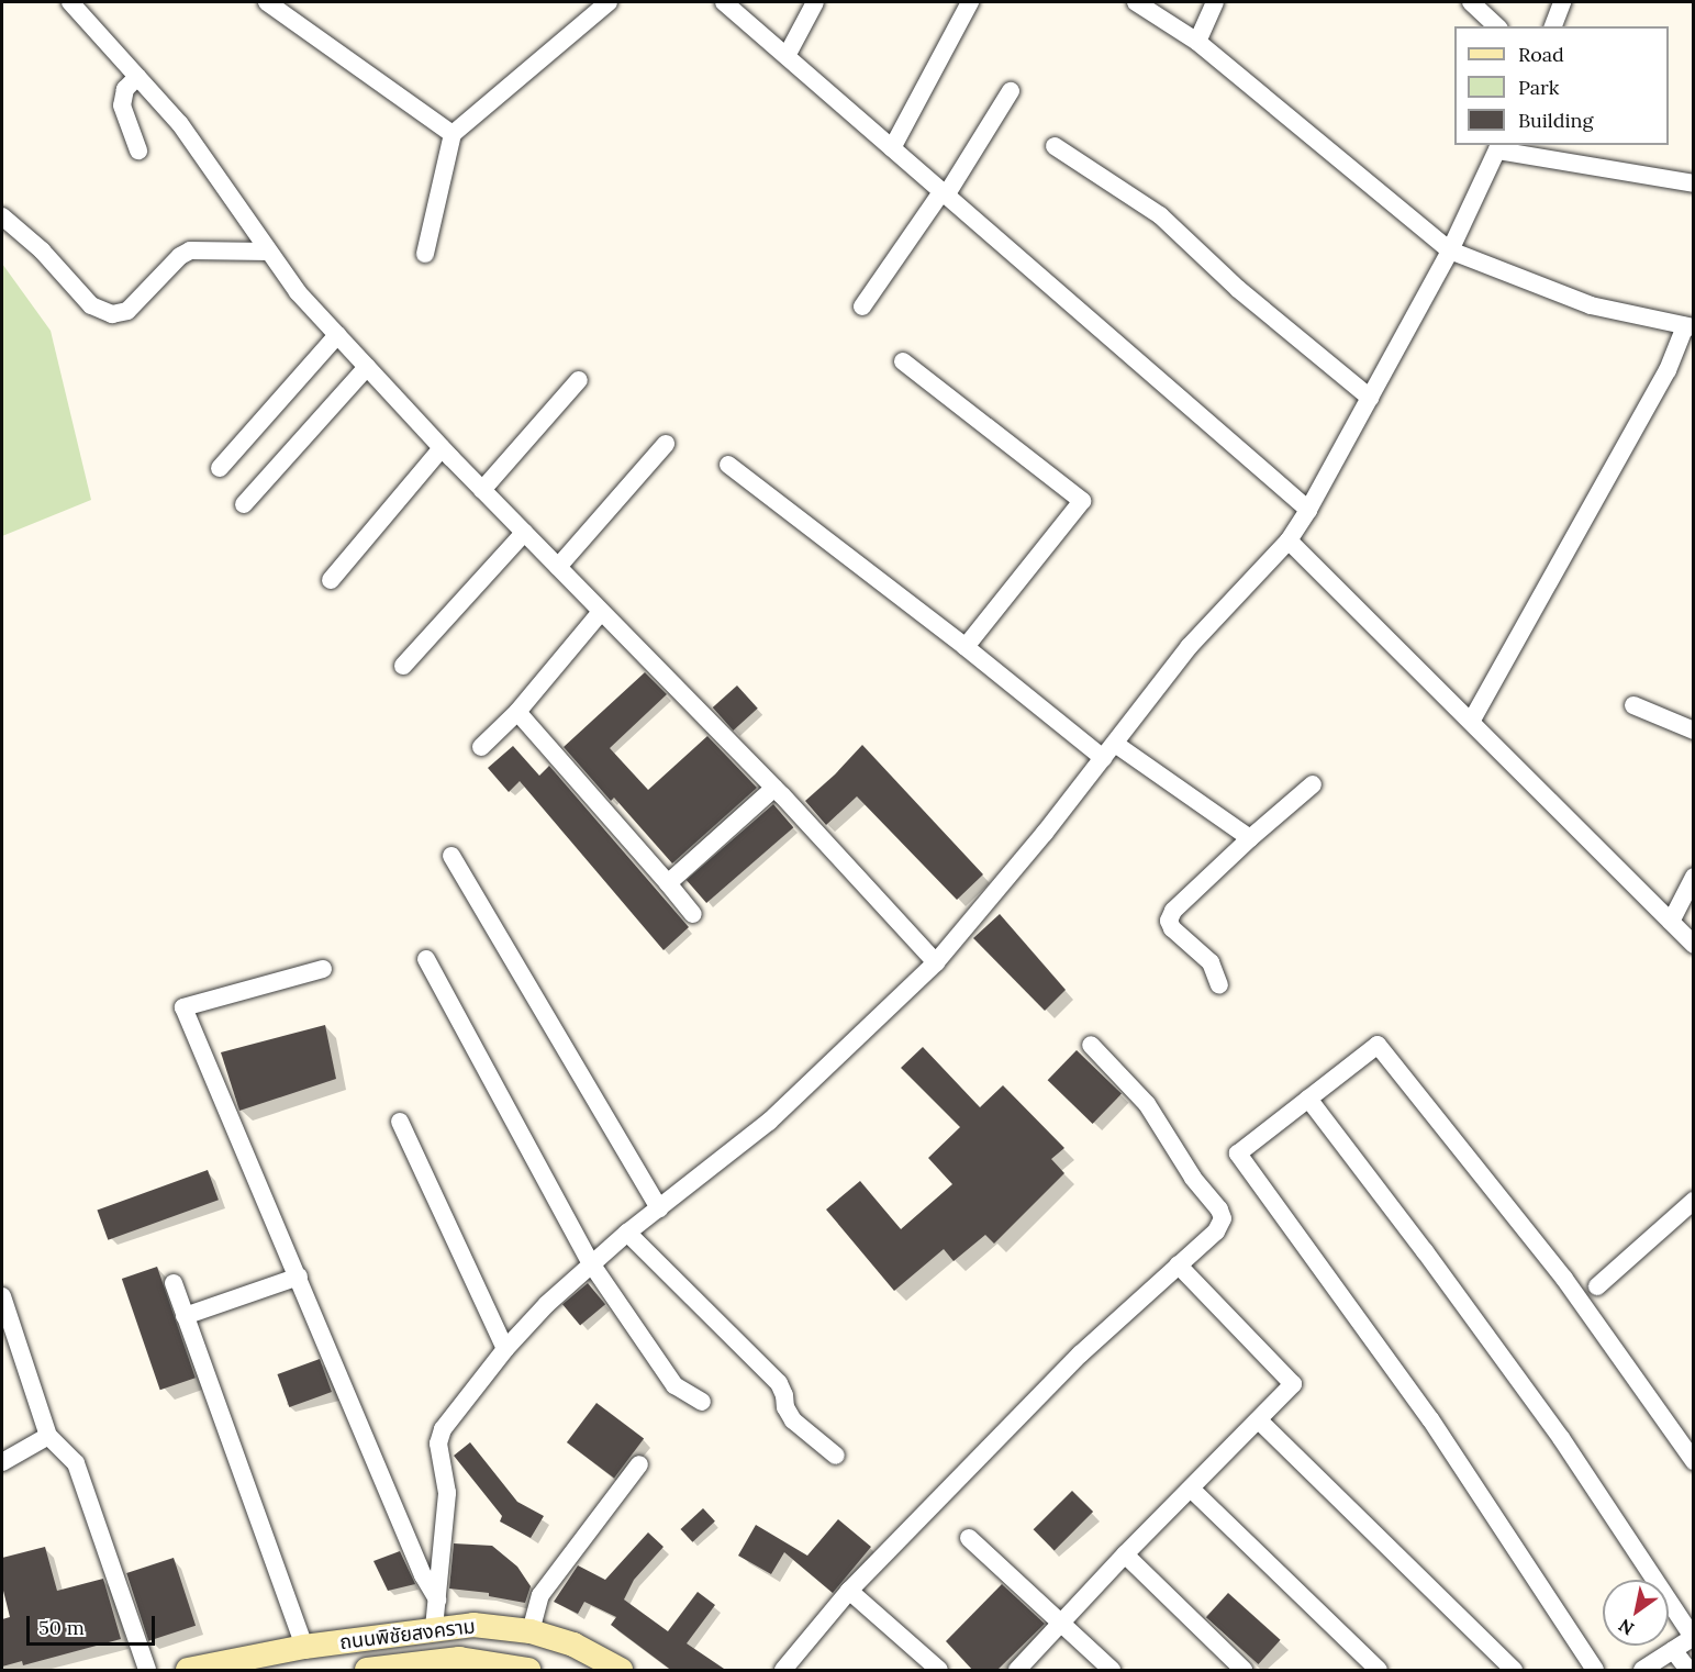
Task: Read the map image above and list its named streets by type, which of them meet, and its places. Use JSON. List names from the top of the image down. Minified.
{"streets":{"main road":["ถนนพิชัยสงคราม"]},"legend":["Road","Park","Building"],"scale_bar":"50 m","north":"bottom left"}
